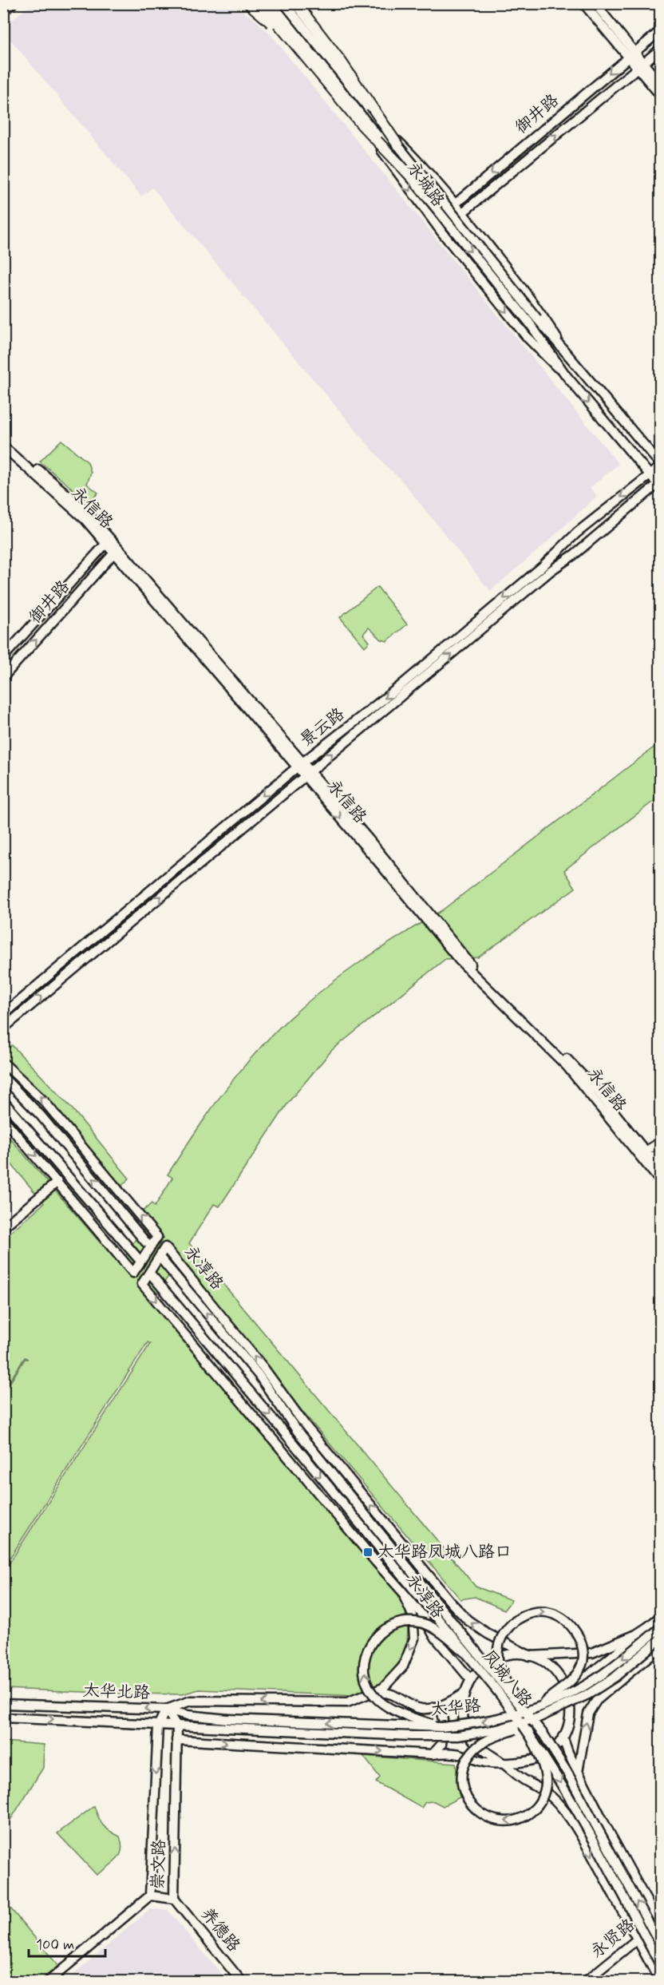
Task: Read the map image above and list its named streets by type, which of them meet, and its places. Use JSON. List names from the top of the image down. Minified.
{"streets":{"street":["御井路","永城路","永信路","景云路","永淳路","凤城八路","太华北路","太华路","崇文路","养德路","永贤路"]},"crossings":[["御井路","永城路"],["御井路","永信路"],["永城路","景云路"],["永信路","景云路"],["永淳路","凤城八路"],["太华北路","太华路"],["太华北路","崇文路"],["崇文路","养德路"]],"places":{"transit":["太华路凤城八路口"]},"scale_bar":"100 m"}
